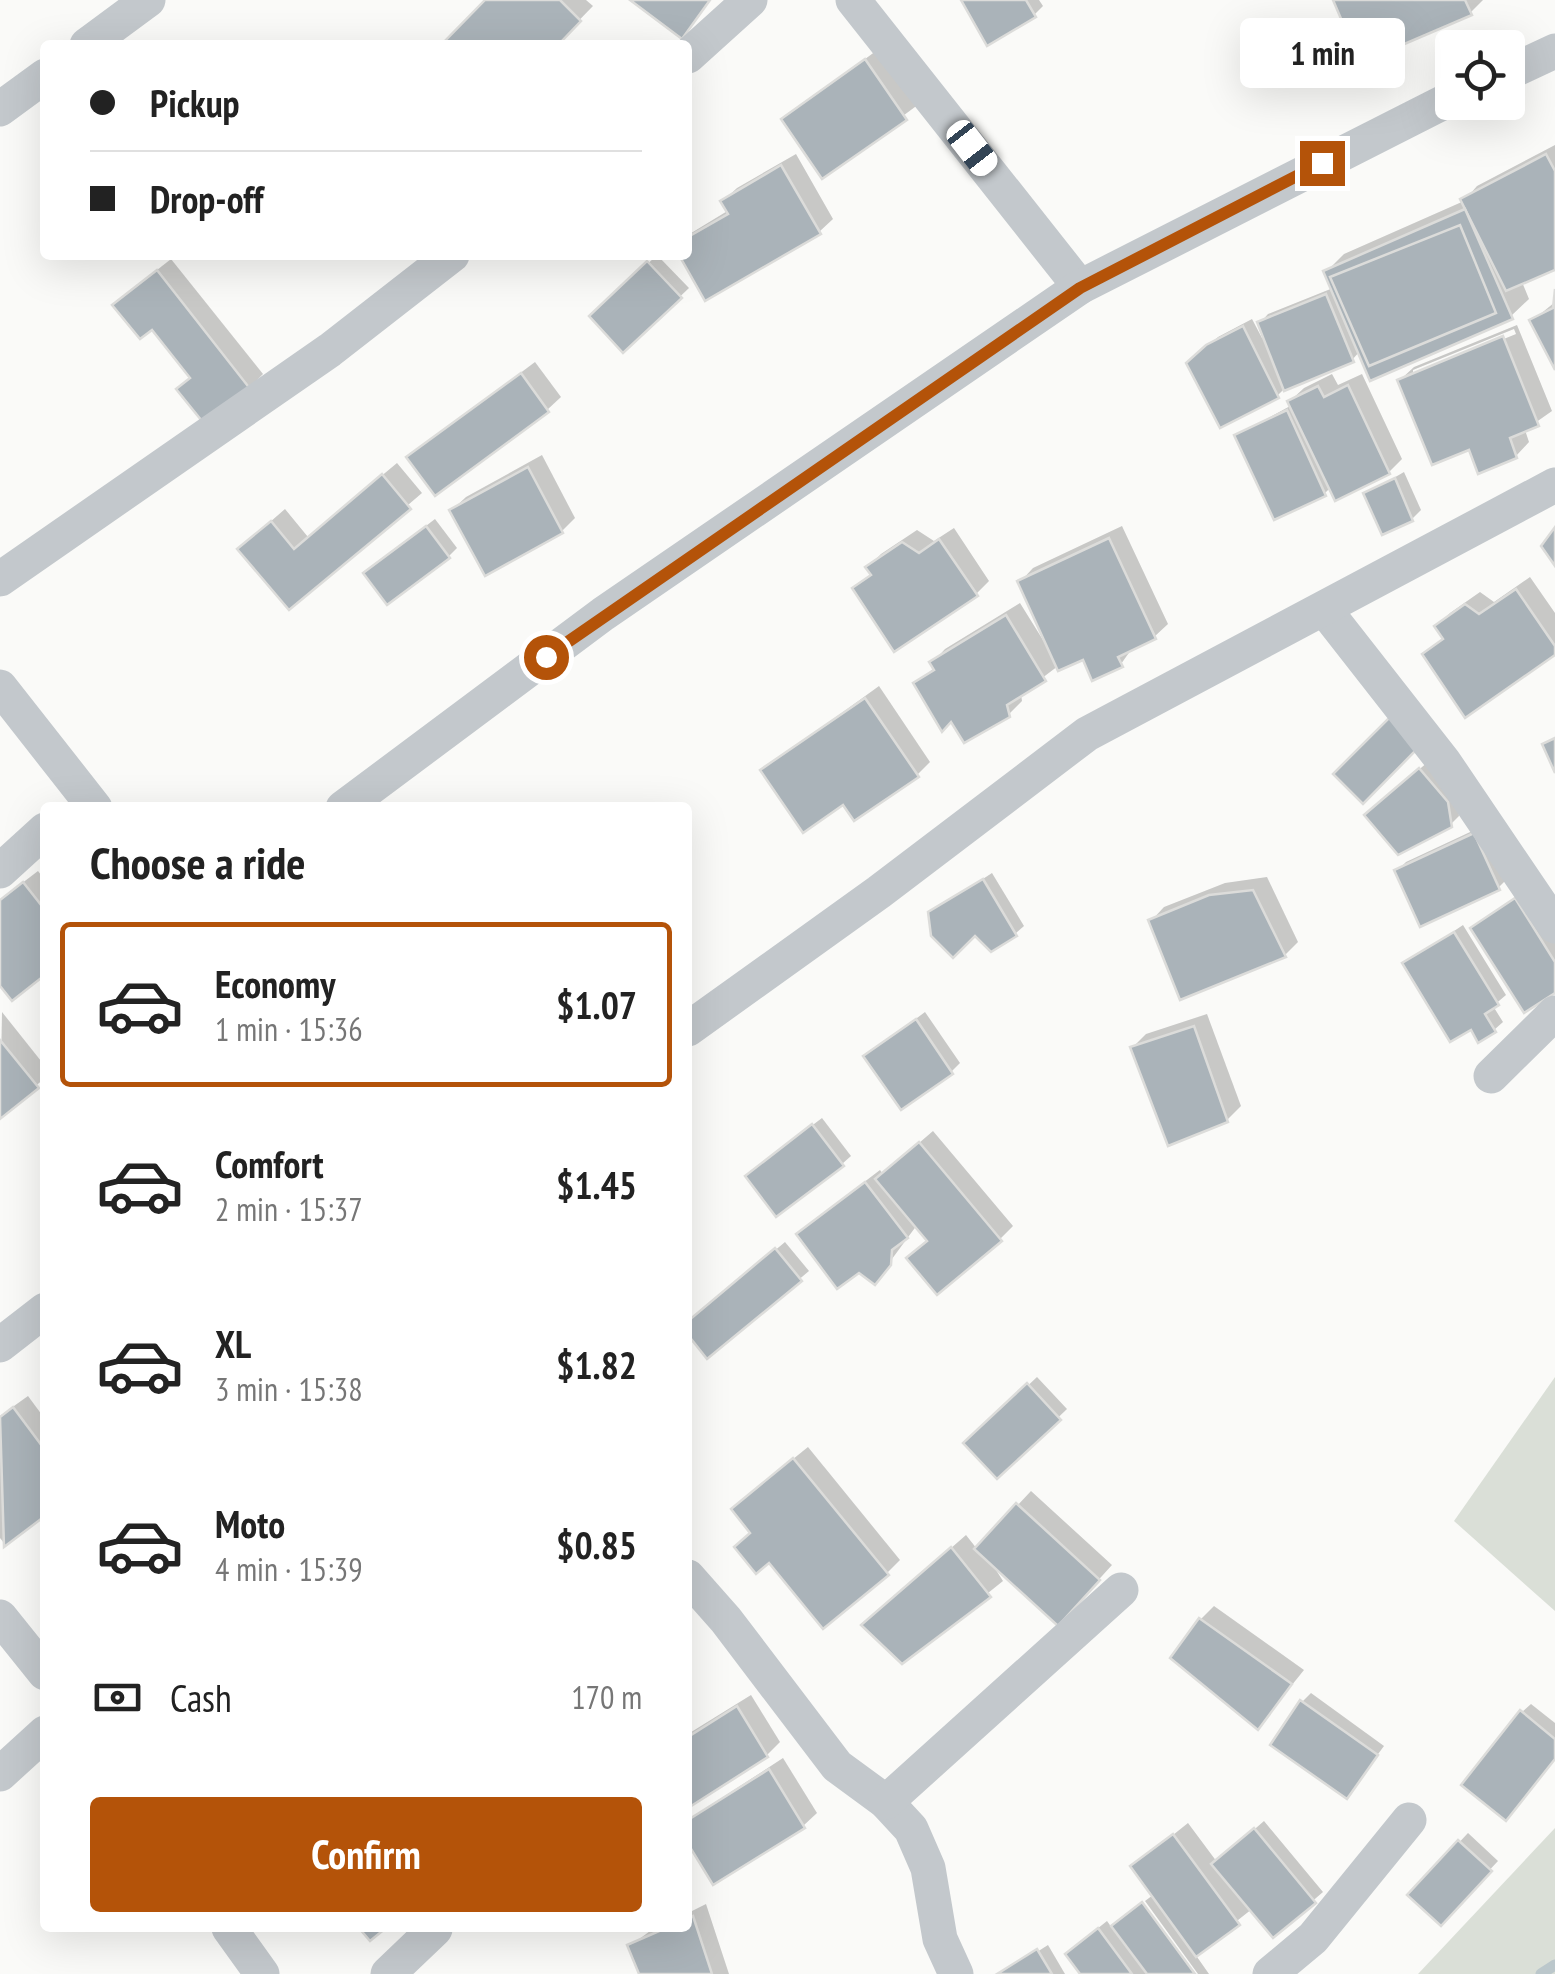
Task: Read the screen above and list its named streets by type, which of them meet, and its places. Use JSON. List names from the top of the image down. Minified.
{"page":{"bubble":"1 min","banner":["Pickup","Drop-off"],"heading":"Choose a ride","list":[{"name":"Economy","note":"1 min · 15:36","value":"$1.07"},{"name":"Comfort","note":"2 min · 15:37","value":"$1.45"},{"name":"XL","note":"3 min · 15:38","value":"$1.82"},{"name":"Moto","note":"4 min · 15:39","value":"$0.85"}],"pay":["Cash","170 m"],"buttons":"Confirm"}}
